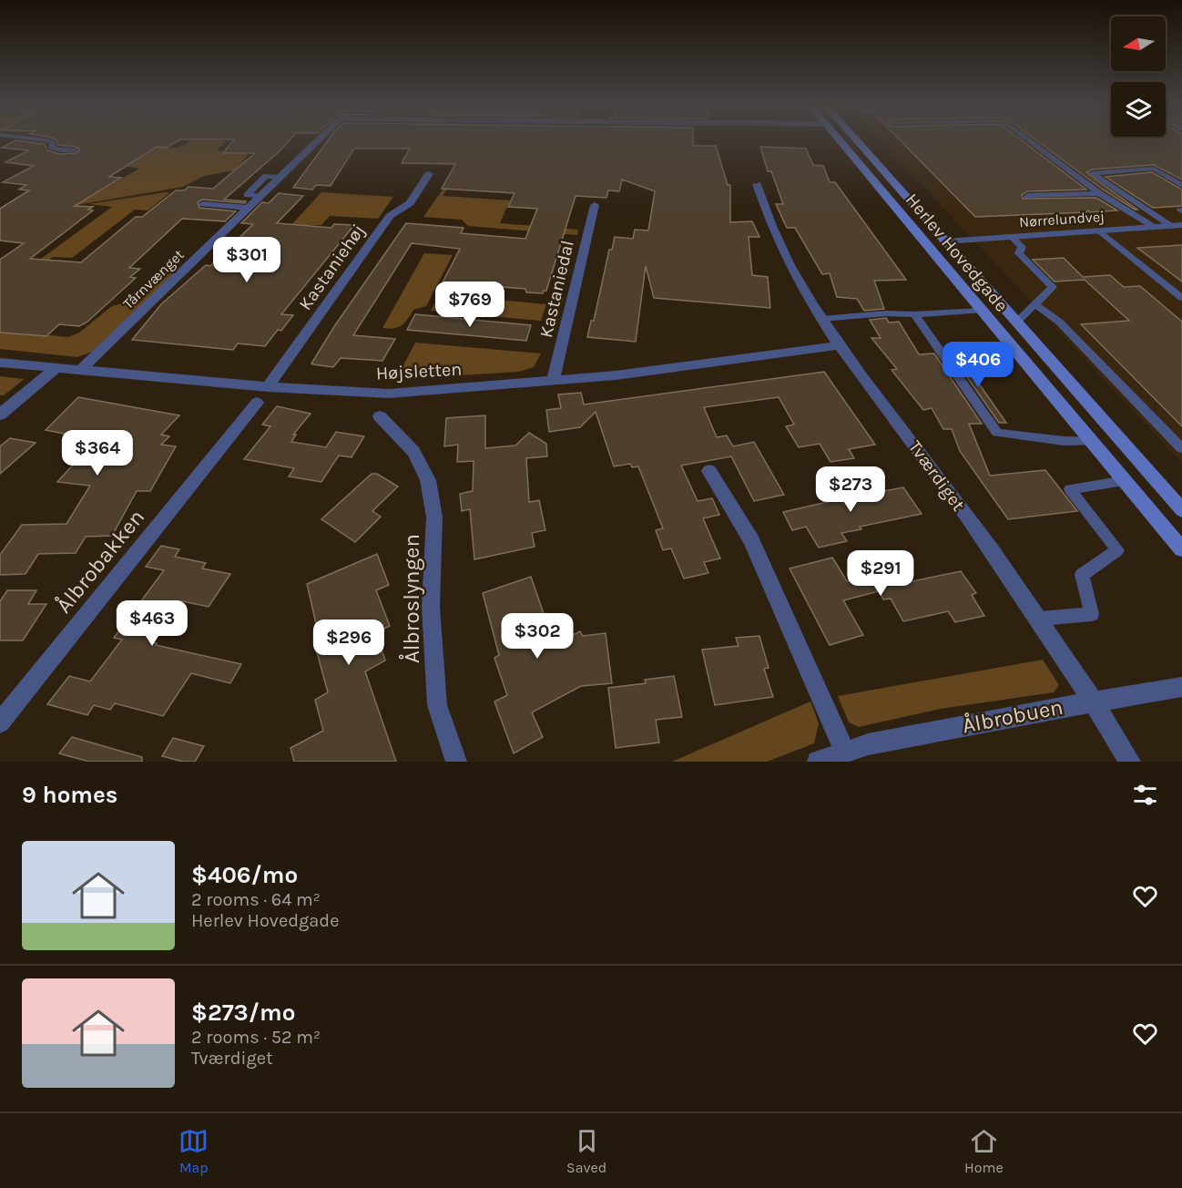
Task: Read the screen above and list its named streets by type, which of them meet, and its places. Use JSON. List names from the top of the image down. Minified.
{"streets":{"main road":["Herlev Hovedgade"],"street":["Nørrelundvej","Kastaniehøj","Tårnvænget","Kastaniedal","Højsletten","Tværdiget","Ålbrobakken","Ålbroslyngen","Ålbrobuen"]},"crossings":[["Nørrelundvej","Herlev Hovedgade"],["Kastaniehøj","Højsletten"],["Tårnvænget","Højsletten"],["Kastaniedal","Højsletten"],["Højsletten","Tværdiget"],["Tværdiget","Ålbrobuen"]],"north":"left","page":{"price":["$301","$769","$406","$364","$273","$291","$463","$302","$296"],"heading":"9 homes","list":[{"name":"$406/mo","note":"2 rooms · 64 m² · Herlev Hovedgade"},{"name":"$273/mo","note":"2 rooms · 52 m² · Tværdiget"}],"tabs":["Map","Saved","Home"]}}
